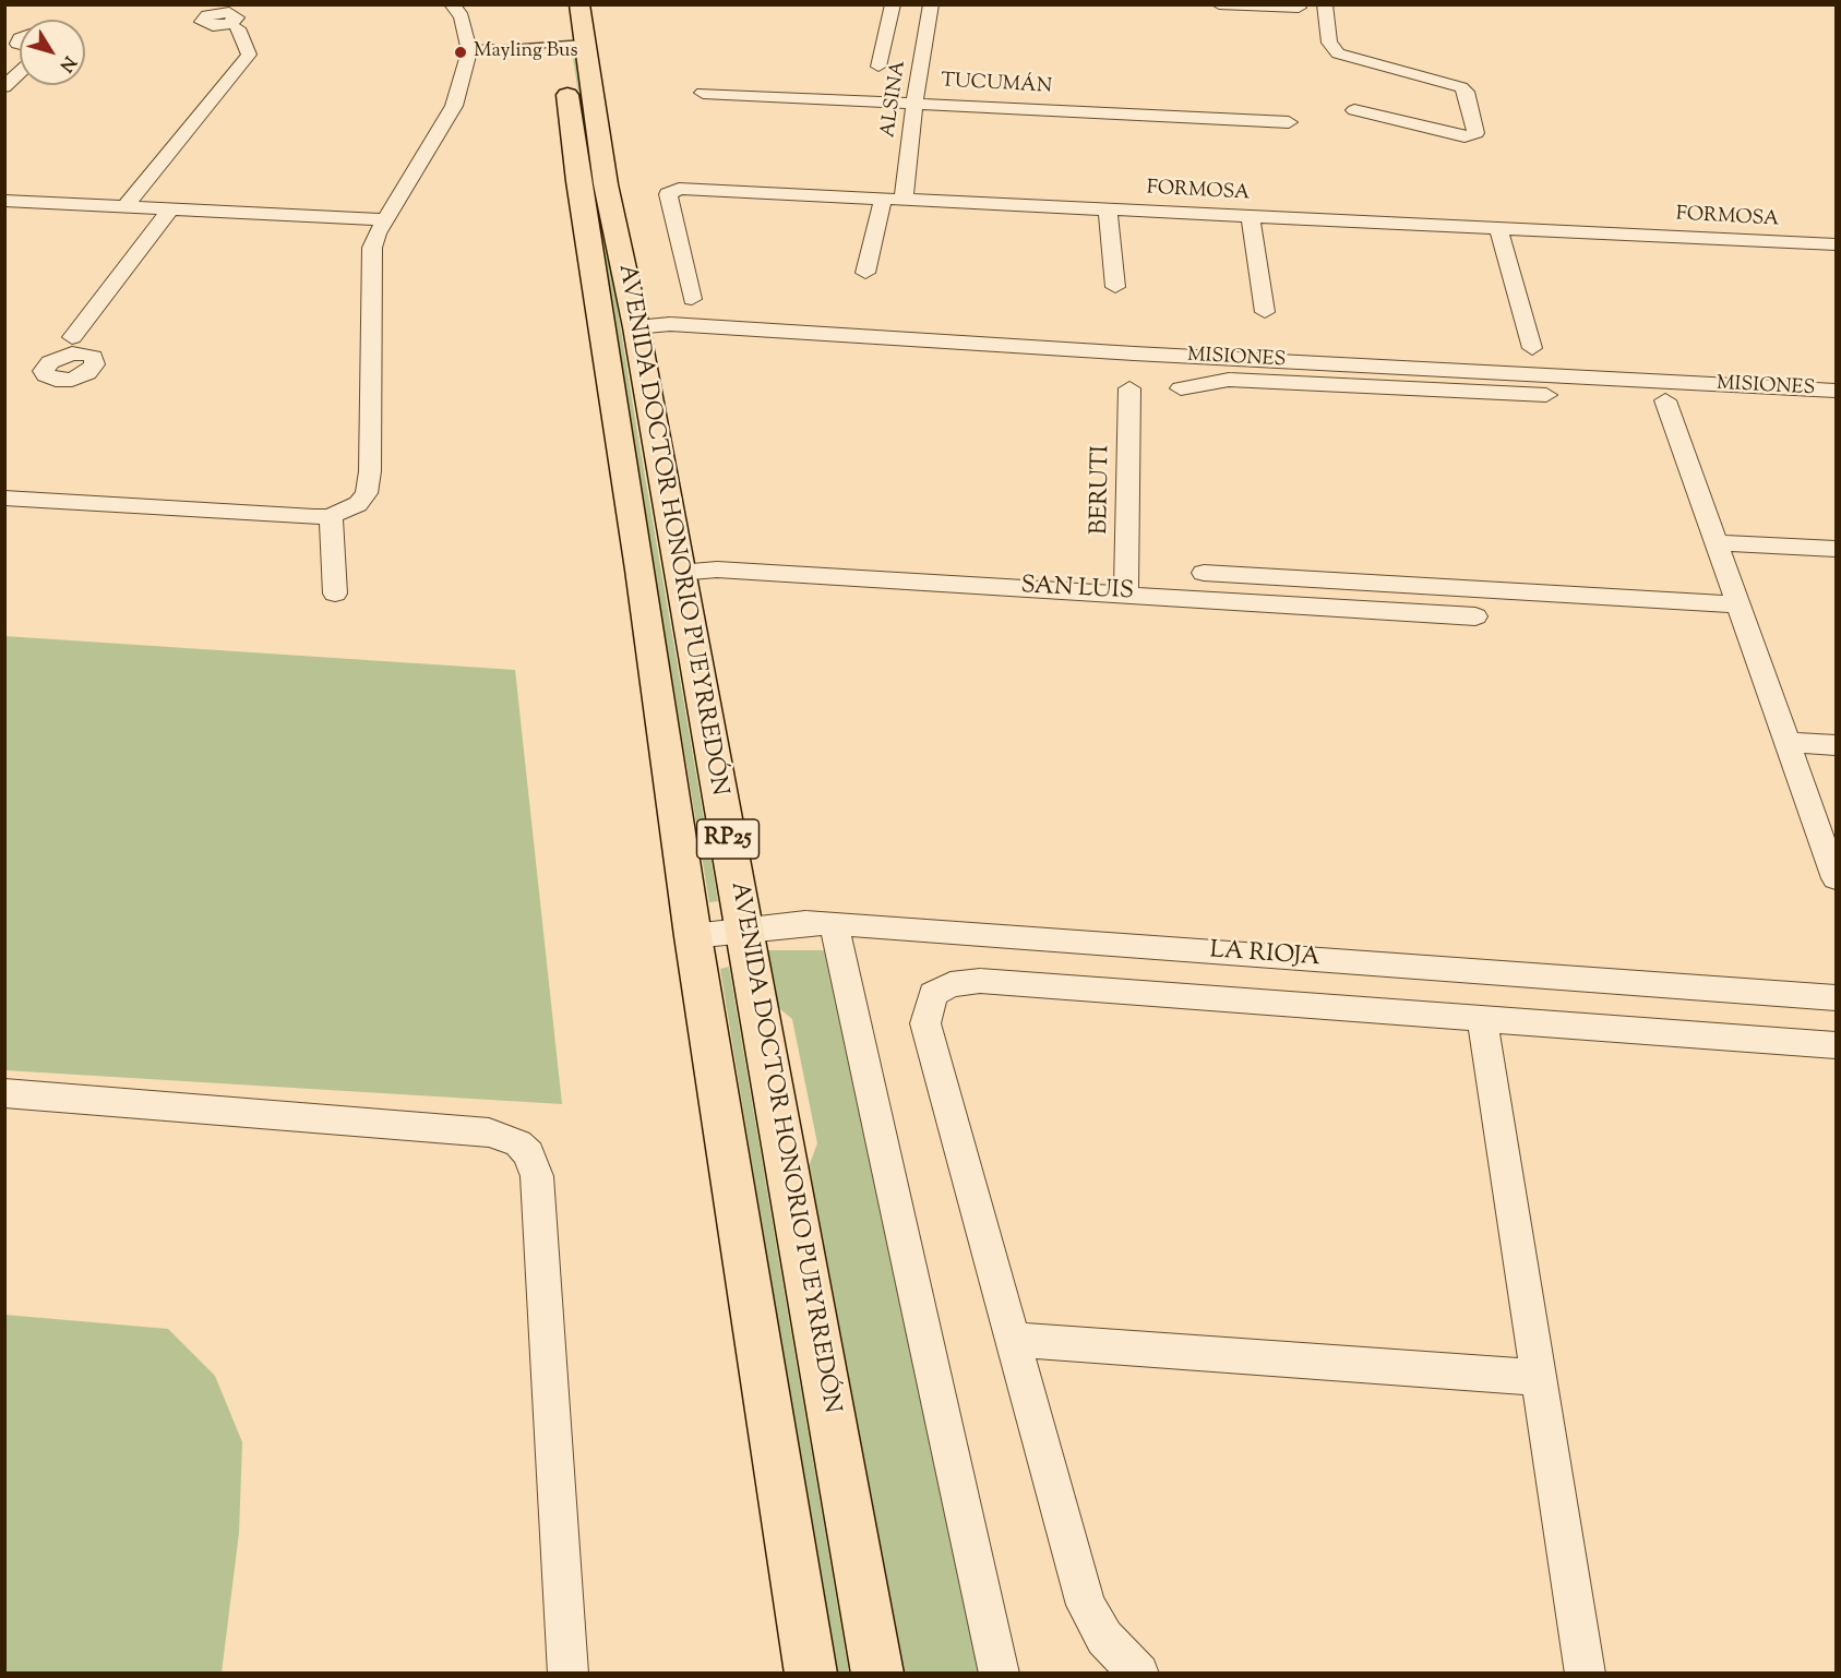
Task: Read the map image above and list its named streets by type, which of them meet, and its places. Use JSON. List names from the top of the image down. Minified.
{"streets":{"main road":["AVENIDA DOCTOR HONORIO PUEYRREDÓN","RP25"],"street":["TUCUMÁN","ALSINA","FORMOSA","MISIONES","BERUTI","SAN LUIS","LA RIOJA"]},"crossings":[["TUCUMÁN","ALSINA"],["ALSINA","FORMOSA"],["MISIONES","AVENIDA DOCTOR HONORIO PUEYRREDÓN"],["BERUTI","SAN LUIS"],["AVENIDA DOCTOR HONORIO PUEYRREDÓN","SAN LUIS"],["AVENIDA DOCTOR HONORIO PUEYRREDÓN","LA RIOJA"]],"places":["Mayling Bus"],"north":"bottom right"}
